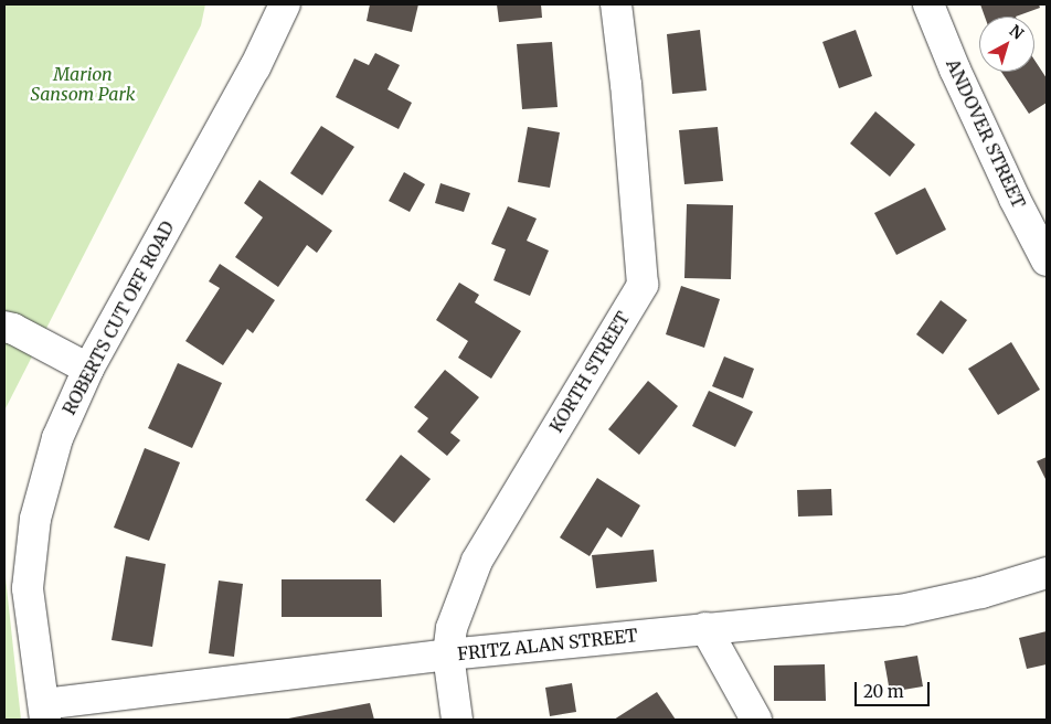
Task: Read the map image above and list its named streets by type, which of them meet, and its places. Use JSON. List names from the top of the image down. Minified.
{"streets":{"street":["ANDOVER STREET","ROBERTS CUT OFF ROAD","KORTH STREET","FRITZ ALAN STREET"]},"crossings":[["ROBERTS CUT OFF ROAD","FRITZ ALAN STREET"],["KORTH STREET","FRITZ ALAN STREET"]],"parks":["Marion Sansom Park"],"scale_bar":"20 m","north":"top right"}
